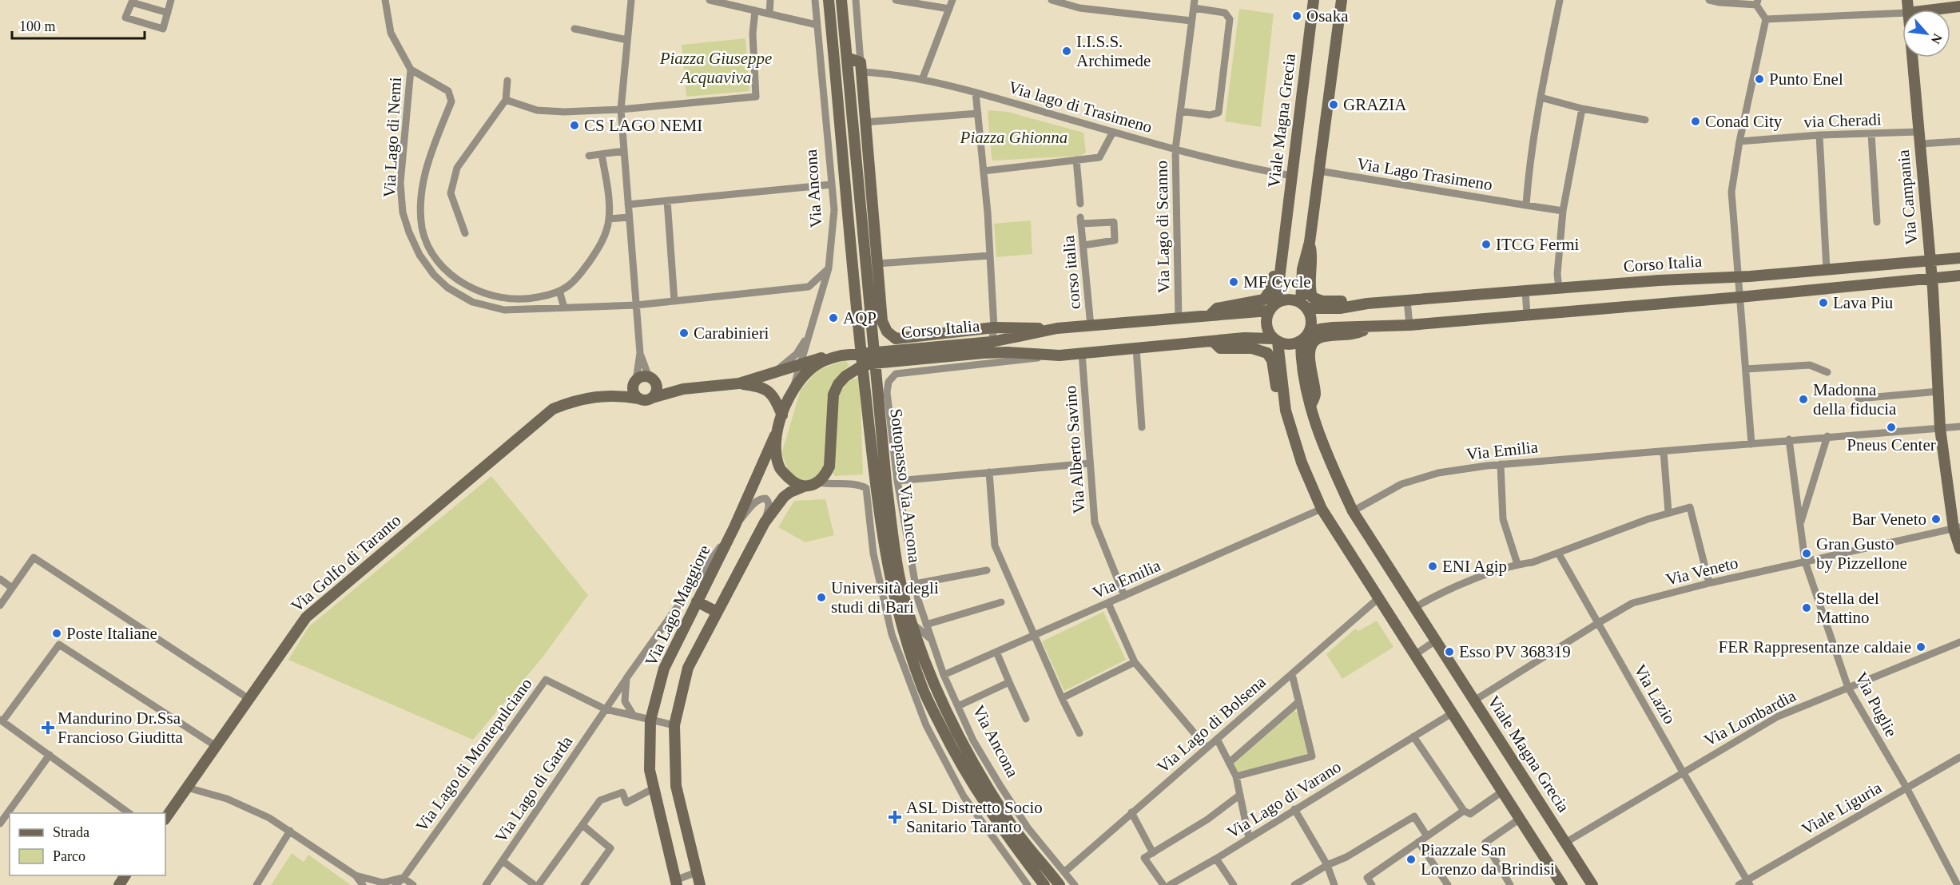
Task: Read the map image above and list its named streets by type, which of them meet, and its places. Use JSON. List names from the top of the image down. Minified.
{"streets":{"street":["Via lago di Trasimeno","Viale Magna Grecia","via Cheradi","Via Lago di Nemi","Via Lago Trasimeno","Via Ancona","Via Campania","Via Lago di Scanno","Corso Italia","corso italia","Via Alberto Savino","Via Emilia","Sottopasso Via Ancona","Via Golfo di Taranto","Via Veneto","Via Lago Maggiore","Via Lazio","Via Puglie","Via Lombardia","Via Lago di Bolsena","Via Lago di Montepulciano","Via Lago di Garda","Via Lago di Varano","Viale Liguria"]},"crossings":[["Via lago di Trasimeno","Viale Magna Grecia"],["Via lago di Trasimeno","Via Lago di Scanno"],["Viale Magna Grecia","Corso Italia"],["Viale Magna Grecia","Via Emilia"],["Viale Magna Grecia","Via Veneto"],["Viale Magna Grecia","Via Lombardia"],["via Cheradi","Via Campania"],["Via Lago di Nemi","Via Ancona"],["Via Ancona","Corso Italia"],["Via Ancona","Via Emilia"],["Via Ancona","Sottopasso Via Ancona"],["Via Ancona","Via Lago di Bolsena"],["Via Campania","Corso Italia"],["Via Campania","Via Emilia"],["Via Campania","Via Veneto"],["Via Lago di Scanno","Corso Italia"],["Corso Italia","corso italia"],["Corso Italia","Via Alberto Savino"],["Corso Italia","Via Lago Maggiore"],["Via Alberto Savino","Via Emilia"],["Via Emilia","Via Puglie"],["Via Veneto","Via Lazio"],["Via Veneto","Via Puglie"],["Via Lago Maggiore","Via Lago di Garda"],["Via Lazio","Via Lombardia"],["Via Lazio","Viale Liguria"],["Via Puglie","Via Lombardia"],["Via Puglie","Viale Liguria"],["Via Lago di Montepulciano","Via Lago di Garda"]],"parks":["Piazza Giuseppe Acquaviva","Piazza Ghionna"],"places":{"other":["Osaka","I.I.S.S. Archimede","Punto Enel","GRAZIA","Conad City","CS LAGO NEMI","ITCG Fermi","MF Cycle","Lava Piu","AQP","Carabinieri","Madonna della fiducia","Pneus Center","Bar Veneto","Gran Gusto by Pizzellone","ENI Agip","Università degli studi di Bari","Stella del Mattino","Poste Italiane","FER Rappresentanze caldaie","Esso PV 368319","Piazzale San Lorenzo da Brindisi"],"health":["Mandurino Dr.Ssa Francioso Giuditta","ASL Distretto Socio Sanitario Taranto"]},"legend":["Strada","Parco"],"scale_bar":"100 m","north":"bottom right"}
